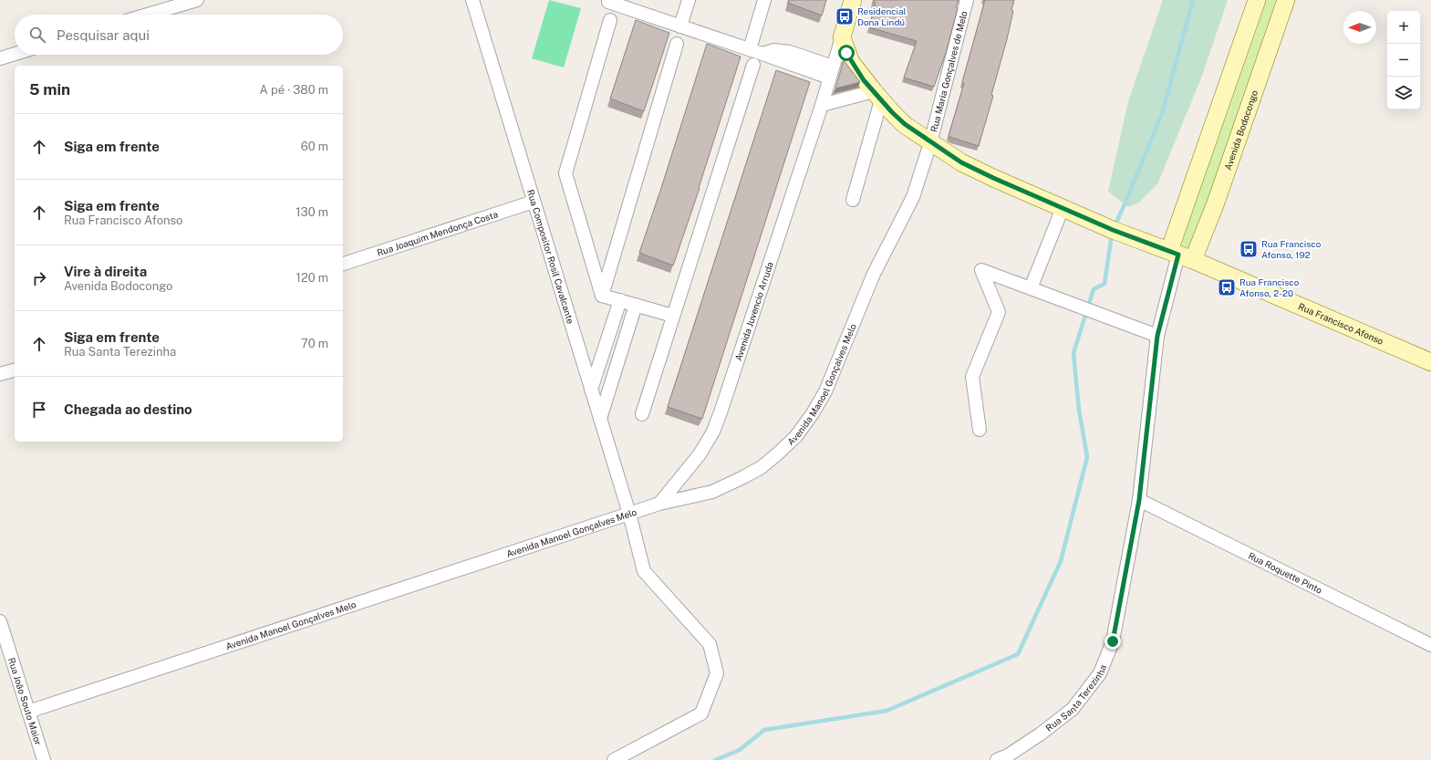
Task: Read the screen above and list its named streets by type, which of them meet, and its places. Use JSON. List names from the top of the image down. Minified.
{"streets":{"street":["Rua Maria Gonçalves de Melo","Avenida Bodocongo","Rua Joaquim Mendonça Costa","Rua Compositor Rosil Cavalcante","Avenida Juvencio Arruda","Rua Francisco Afonso","Avenida Manoel Gonçalves Melo","Rua Roquette Pinto","Rua Santa Terezinha","Rua João Souto Maior"]},"crossings":[["Rua Maria Gonçalves de Melo","Rua Francisco Afonso"],["Rua Maria Gonçalves de Melo","Avenida Manoel Gonçalves Melo"],["Avenida Bodocongo","Rua Francisco Afonso"],["Avenida Bodocongo","Rua Roquette Pinto"],["Avenida Bodocongo","Rua Santa Terezinha"],["Rua Joaquim Mendonça Costa","Rua Compositor Rosil Cavalcante"],["Rua Compositor Rosil Cavalcante","Avenida Manoel Gonçalves Melo"],["Avenida Juvencio Arruda","Rua Francisco Afonso"],["Avenida Juvencio Arruda","Avenida Manoel Gonçalves Melo"],["Rua Francisco Afonso","Avenida Manoel Gonçalves Melo"],["Avenida Manoel Gonçalves Melo","Rua João Souto Maior"],["Rua Roquette Pinto","Rua Santa Terezinha"]],"places":{"bus stop":["Residencial Dona Lindú","Rua Francisco Afonso, 192","Rua Francisco Afonso, 2-20"]},"north":"left","page":{"map_buttons":["+","−"],"search":"Pesquisar aqui","heading":["5 min","A pé · 380 m"],"list":[["Siga em frente","60 m"],["Siga em frente","Rua Francisco Afonso","130 m"],["Vire à direita","Avenida Bodocongo","120 m"],["Siga em frente","Rua Santa Terezinha","70 m"],"Chegada ao destino"]}}
